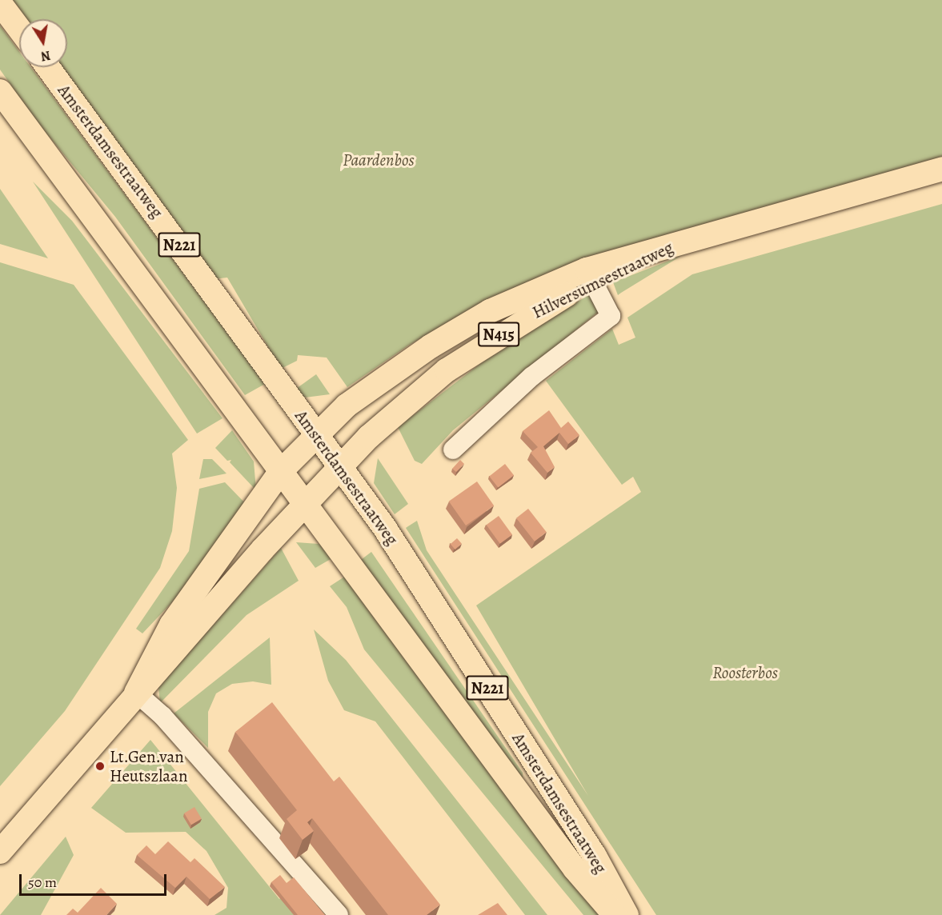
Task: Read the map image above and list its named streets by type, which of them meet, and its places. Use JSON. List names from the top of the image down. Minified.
{"streets":{"main road":["Amsterdamsestraatweg","N221","Hilversumsestraatweg","N415"]},"crossings":[["Amsterdamsestraatweg","Hilversumsestraatweg"],["Amsterdamsestraatweg","N415"],["Hilversumsestraatweg","N415"]],"parks":["Paardenbos","Roosterbos"],"places":["Lt.Gen.van Heutszlaan"],"scale_bar":"50 m","north":"bottom"}
